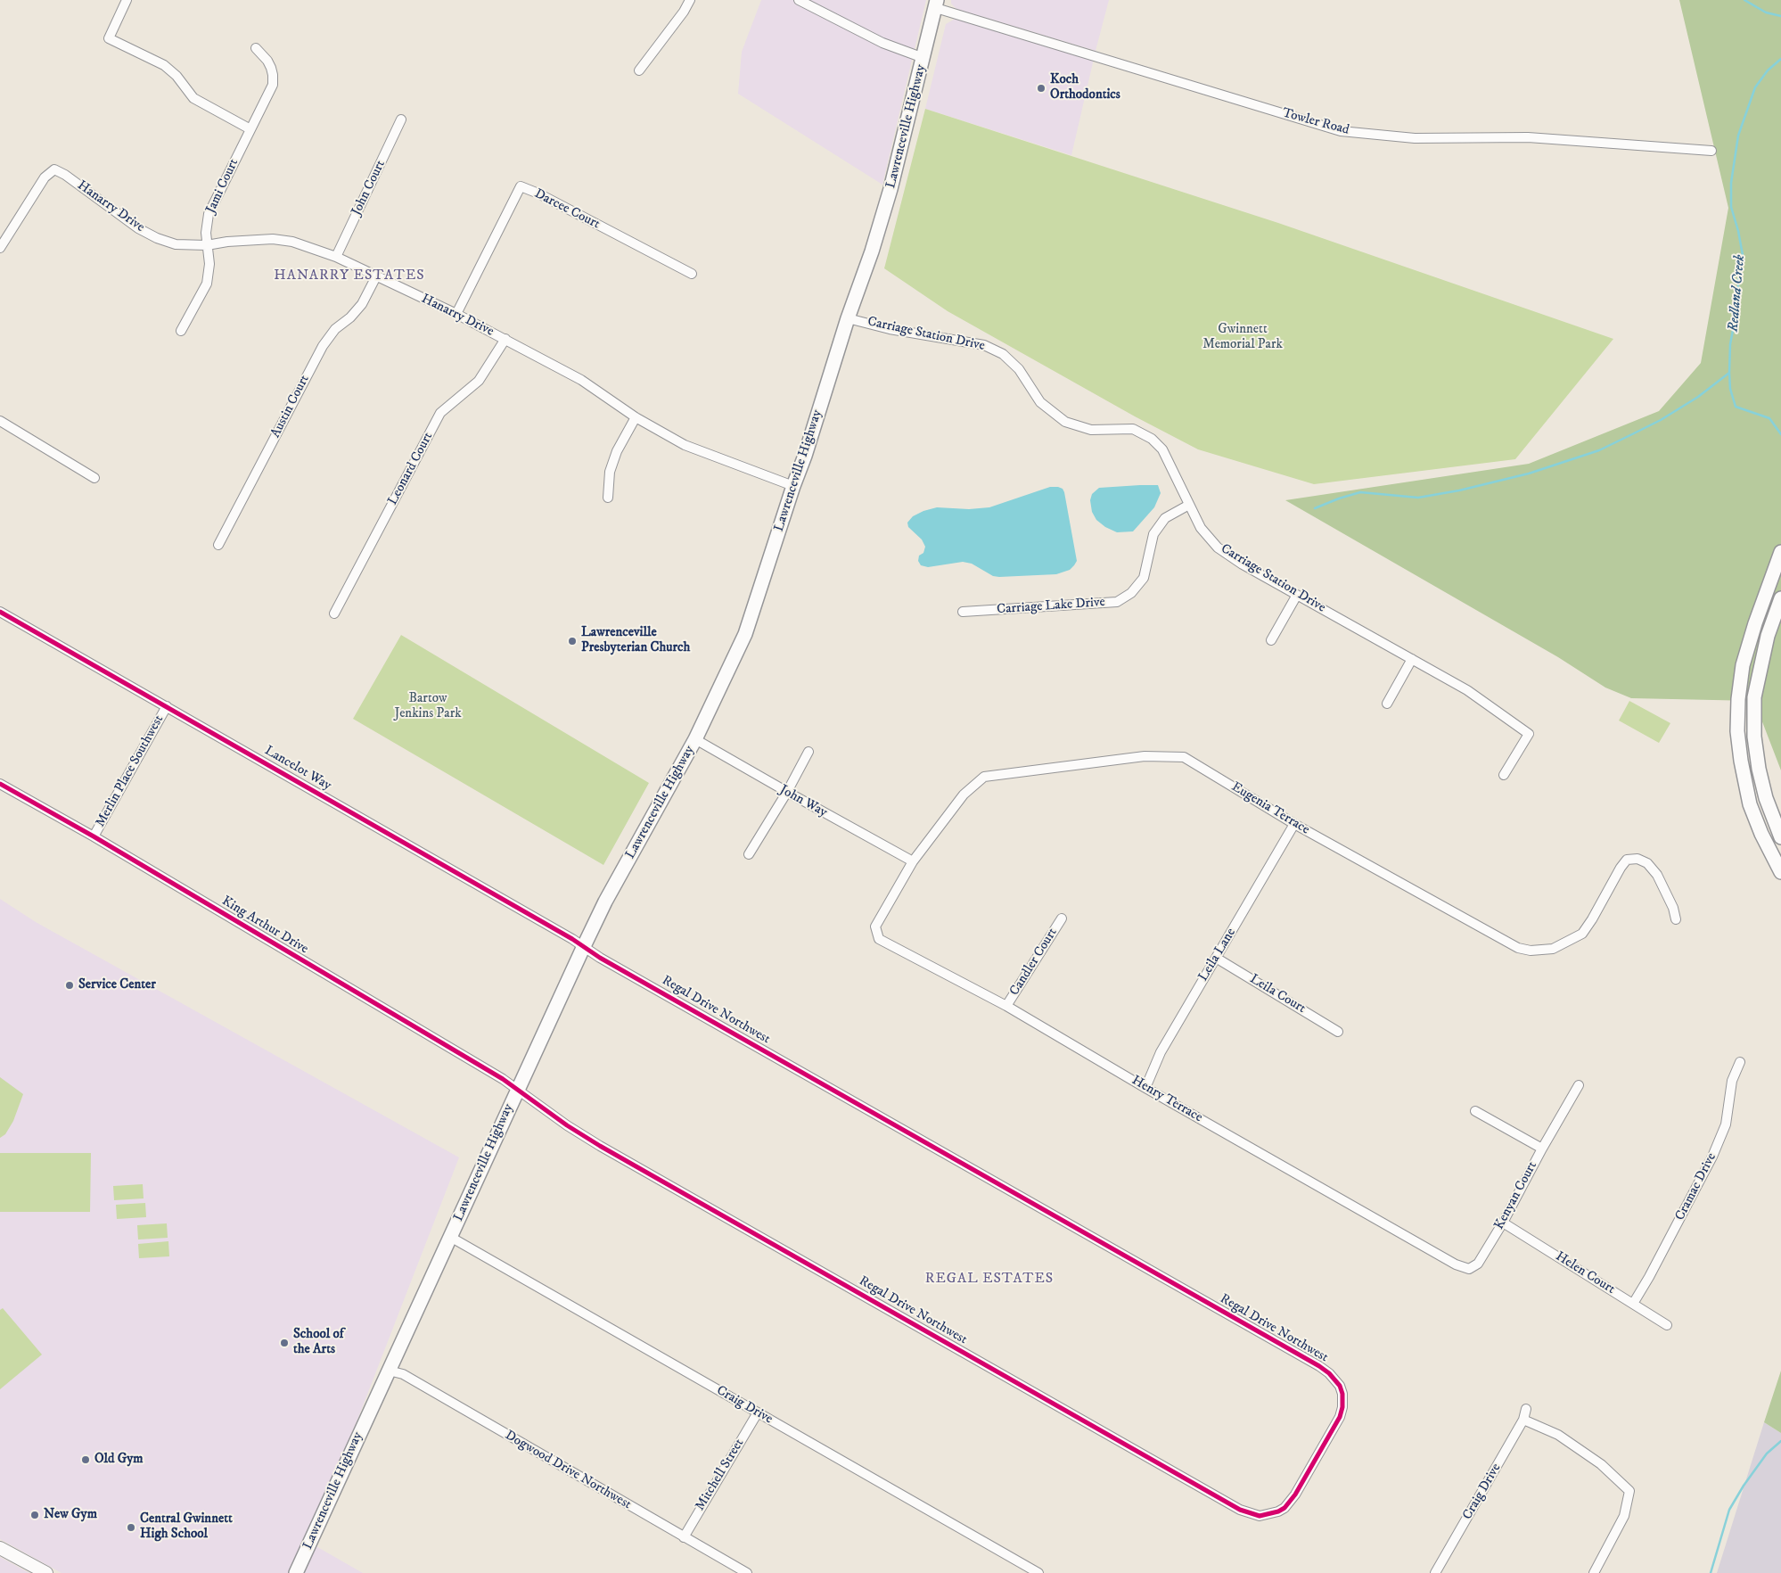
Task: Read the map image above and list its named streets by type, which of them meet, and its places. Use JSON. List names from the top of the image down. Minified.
{"streets":{"main road":["Lawrenceville Highway"],"street":["Towler Road","Jami Court","John Court","Hanarry Drive","Darcee Court","Carriage Station Drive","Austin Court","Leonard Court","Carriage Lake Drive","Lancelot Way","Merlin Place Southwest","John Way","Eugenia Terrace","King Arthur Drive","Leila Lane","Candler Court","Leila Court","Regal Drive Northwest","Henry Terrace","Cramac Drive","Kenyan Court","Helen Court","Craig Drive","Dogwood Drive Northwest","Mitchell Street"]},"crossings":[["Towler Road","Lawrenceville Highway"],["Lawrenceville Highway","Hanarry Drive"],["Lawrenceville Highway","Carriage Station Drive"],["Lawrenceville Highway","Lancelot Way"],["Lawrenceville Highway","John Way"],["Lawrenceville Highway","King Arthur Drive"],["Lawrenceville Highway","Regal Drive Northwest"],["Lawrenceville Highway","Craig Drive"],["Lawrenceville Highway","Dogwood Drive Northwest"],["Jami Court","Hanarry Drive"],["John Court","Hanarry Drive"],["Hanarry Drive","Darcee Court"],["Hanarry Drive","Austin Court"],["Hanarry Drive","Leonard Court"],["Carriage Station Drive","Carriage Lake Drive"],["Lancelot Way","Merlin Place Southwest"],["Lancelot Way","Regal Drive Northwest"],["Merlin Place Southwest","King Arthur Drive"],["John Way","Eugenia Terrace"],["Eugenia Terrace","Leila Lane"],["Eugenia Terrace","Henry Terrace"],["King Arthur Drive","Regal Drive Northwest"],["Leila Lane","Leila Court"],["Leila Lane","Henry Terrace"],["Candler Court","Henry Terrace"],["Henry Terrace","Kenyan Court"],["Cramac Drive","Helen Court"],["Kenyan Court","Helen Court"],["Craig Drive","Mitchell Street"],["Dogwood Drive Northwest","Mitchell Street"]],"districts":["HANARRY ESTATES","REGAL ESTATES"],"water":["Redland Creek"],"parks":["Gwinnett Memorial Park","Bartow Jenkins Park"],"places":["Koch Orthodontics","Lawrenceville Presbyterian Church","Service Center","School of the Arts","Old Gym","New Gym","Central Gwinnett High School"]}
